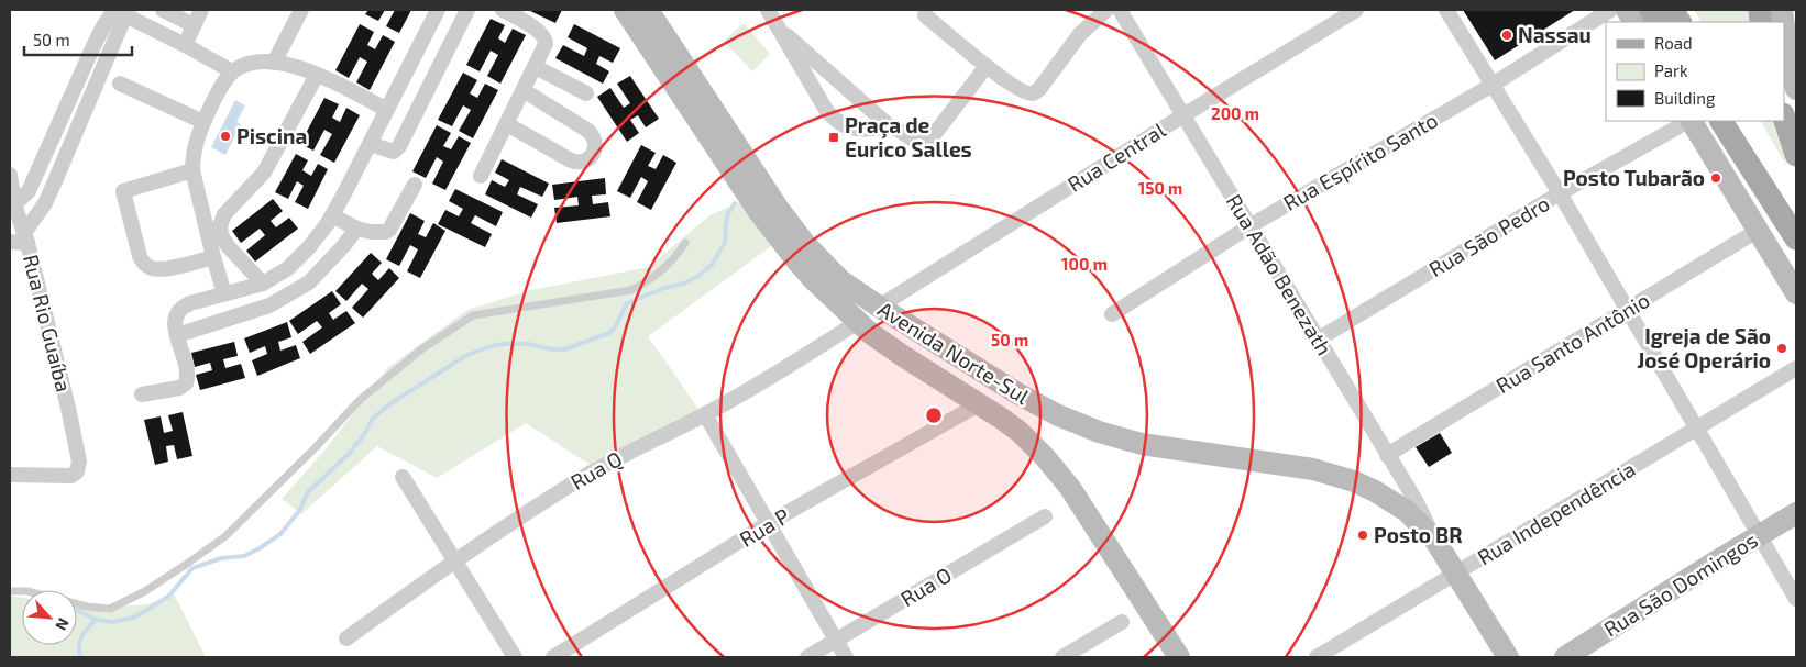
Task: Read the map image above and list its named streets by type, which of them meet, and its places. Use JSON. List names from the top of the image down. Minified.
{"streets":{"main road":["Avenida Norte-Sul","Rua São Domingos"],"street":["Rua Central","Rua Espírito Santo","Rua São Pedro","Rua Adão Benezath","Rua Rio Guaíba","Rua Santo Antônio","Rua Q","Rua Independência","Rua P","Rua O"]},"crossings":[["Rua Central","Rua Adão Benezath"],["Rua Central","Avenida Norte-Sul"],["Rua Espírito Santo","Rua Adão Benezath"],["Rua São Pedro","Rua Adão Benezath"],["Rua Adão Benezath","Rua Santo Antônio"],["Rua Adão Benezath","Avenida Norte-Sul"],["Avenida Norte-Sul","Rua Q"],["Avenida Norte-Sul","Rua Independência"],["Avenida Norte-Sul","Rua P"]],"places":{"other":["Nassau","Piscina","Posto Tubarão","Igreja de São José Operário","Posto BR"],"transit":["Praça de Eurico Salles"]},"legend":["Road","Park","Building"],"scale_bar":"50 m","north":"bottom right","rings":["200 m","150 m","100 m","50 m"]}
